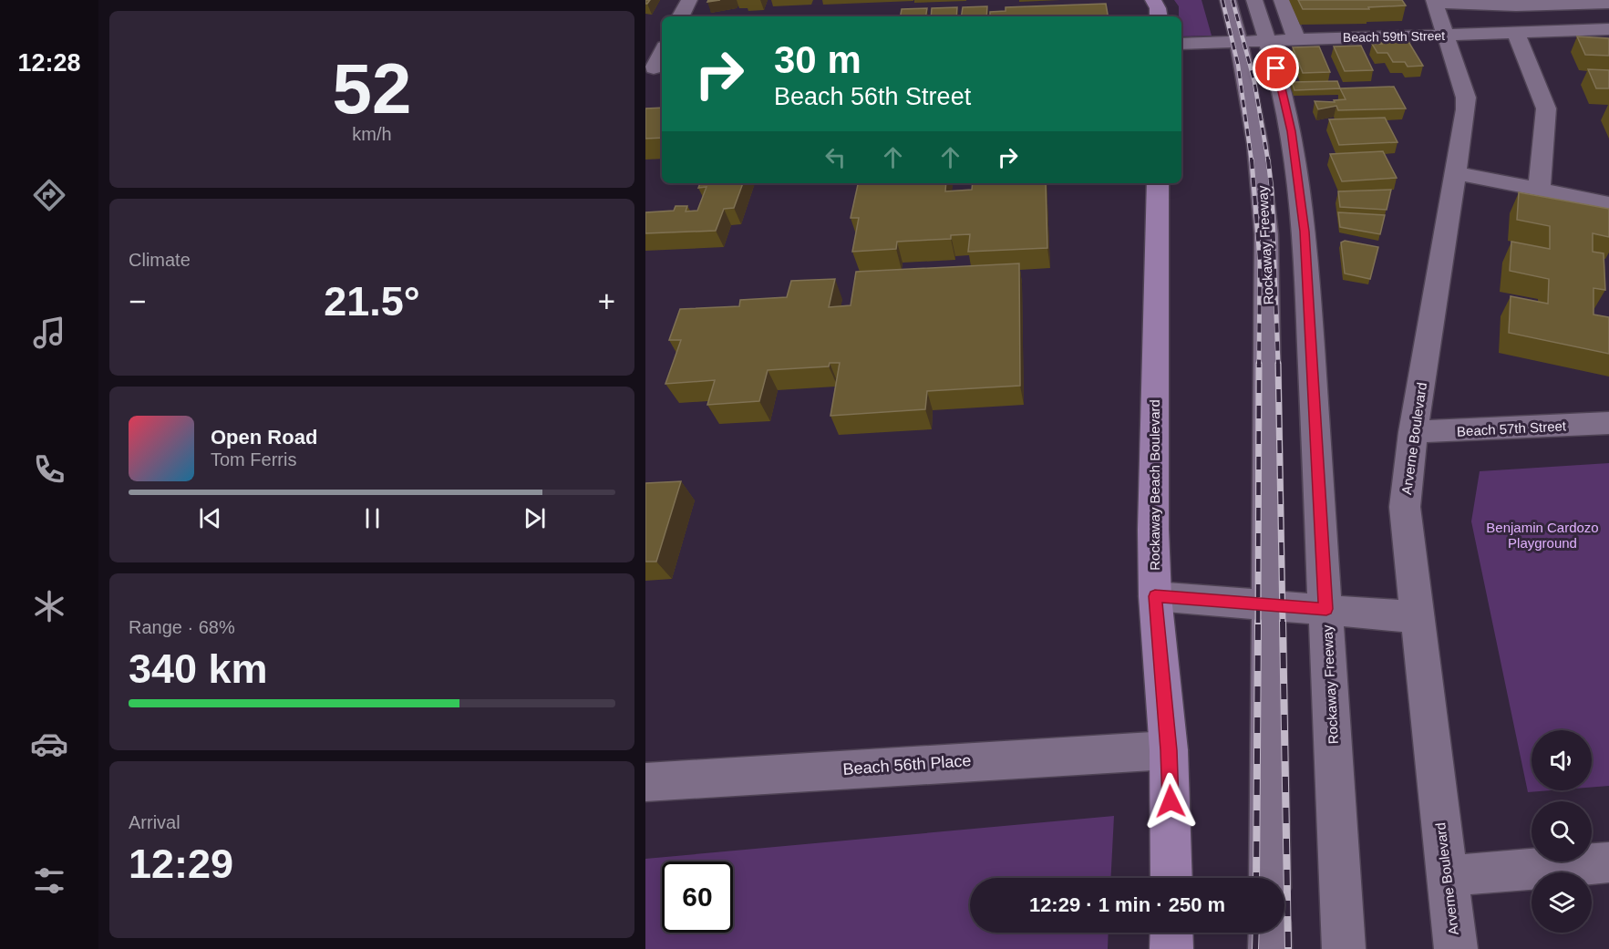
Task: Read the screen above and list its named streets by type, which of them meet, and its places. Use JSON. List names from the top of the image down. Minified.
{"streets":{"main road":["Rockaway Beach Boulevard"],"street":["Beach 59th Street","Rockaway Freeway","Beach 57th Street","Arverne Boulevard","Beach 56th Place"]},"crossings":[["Beach 59th Street","Rockaway Freeway"],["Beach 59th Street","Arverne Boulevard"],["Beach 57th Street","Arverne Boulevard"],["Rockaway Beach Boulevard","Beach 56th Place"]],"parks":["Benjamin Cardozo Playground"],"page":{"tabs":"12:28","tile":[["52","km/h"],"Climate",["Range · 68%","340 km"],["Arrival","12:29"]],"turn":["30 m","Beach 56th Street"],"heat":["−","21.5°","+"],"song":["Open Road","Tom Ferris"],"limit":"60","trip":"12:29 · 1 min · 250 m"}}
